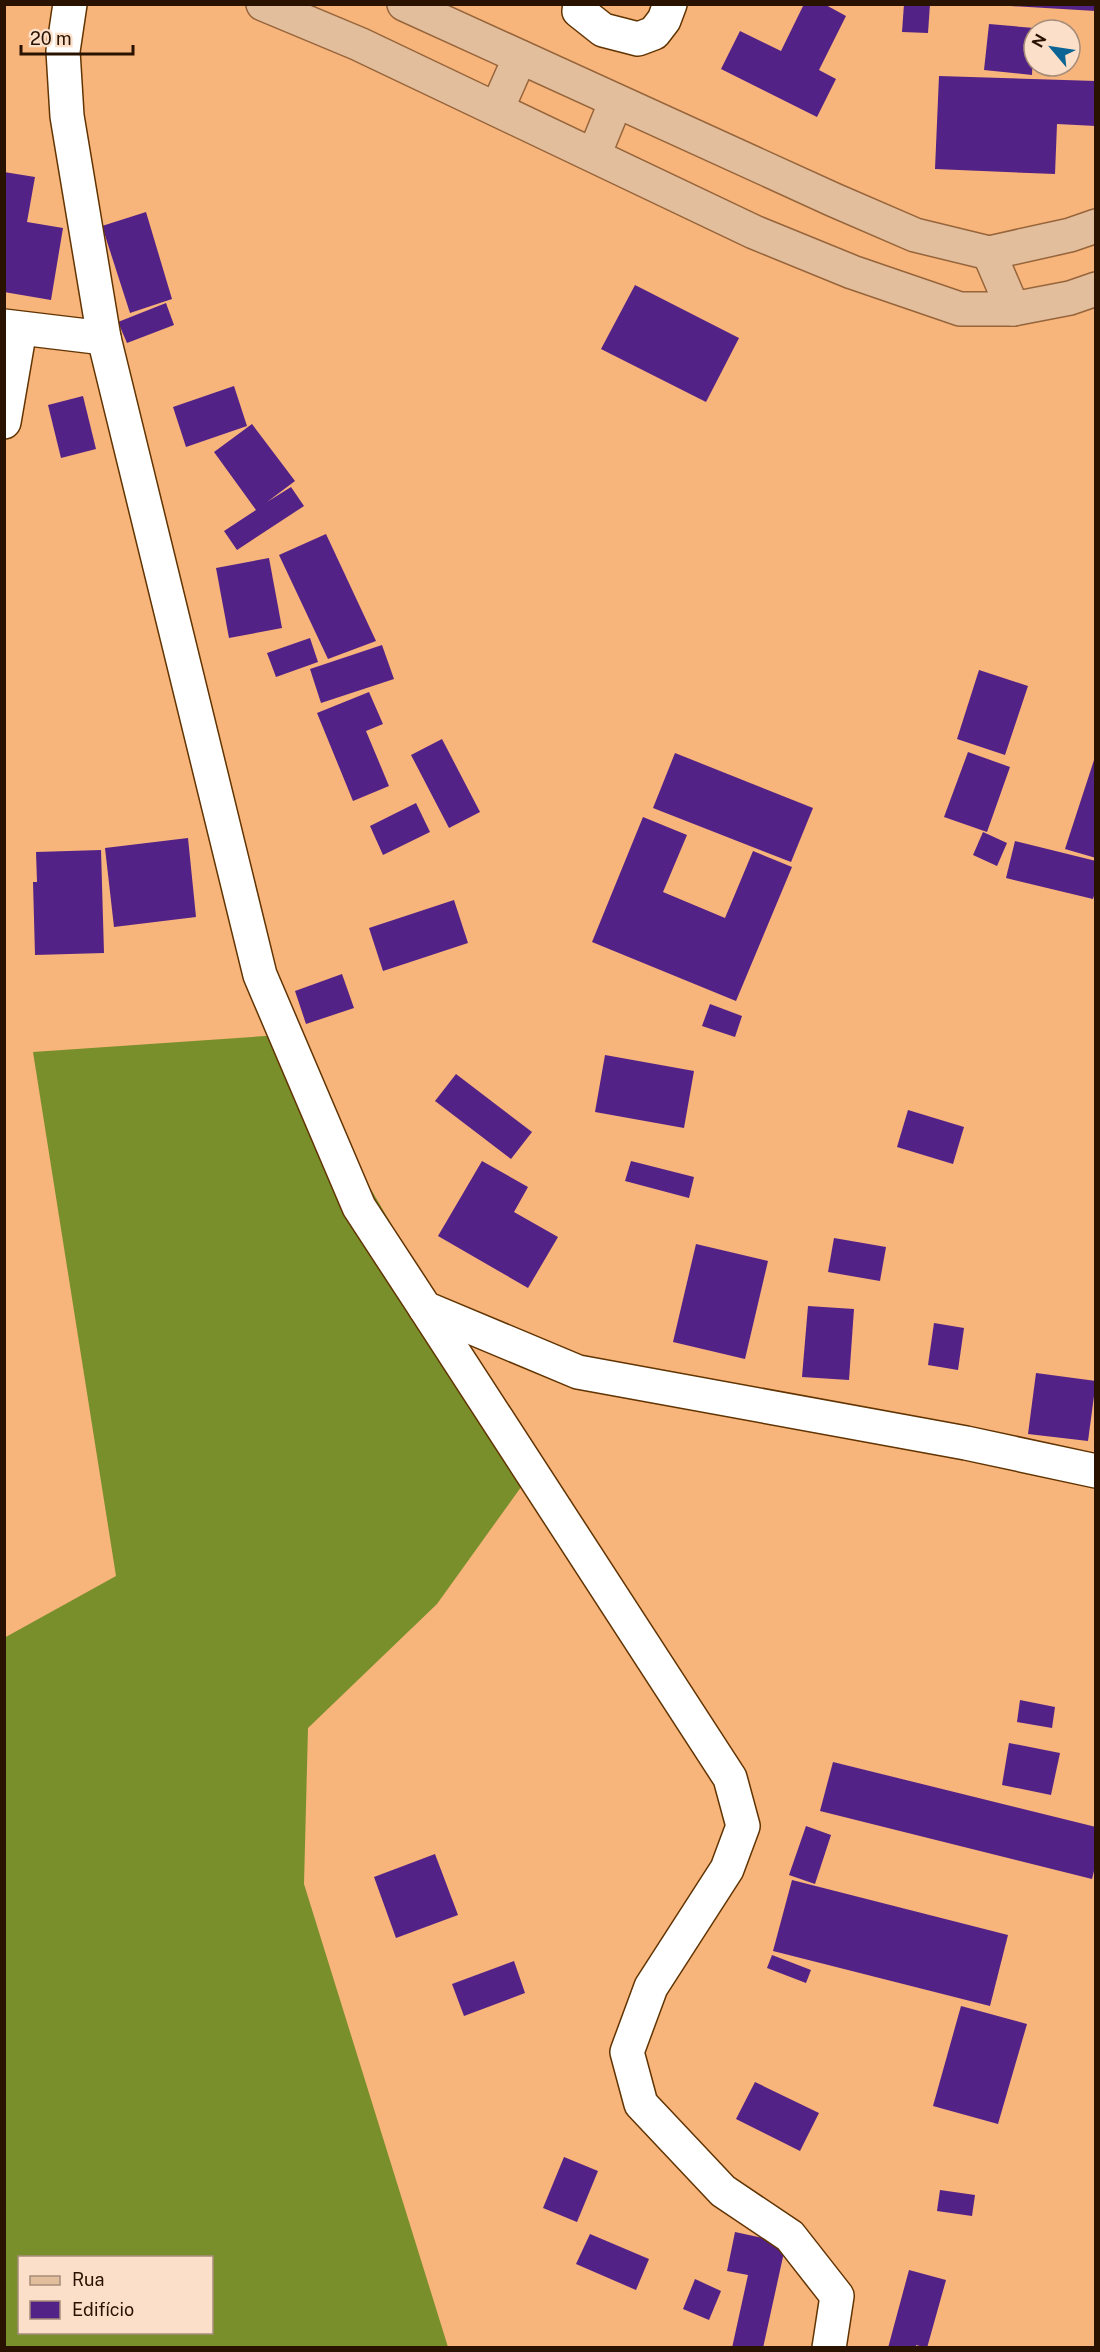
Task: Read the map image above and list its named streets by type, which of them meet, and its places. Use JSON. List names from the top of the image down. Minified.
{"legend":["Rua","Edifício"],"scale_bar":"20 m","north":"top left"}
